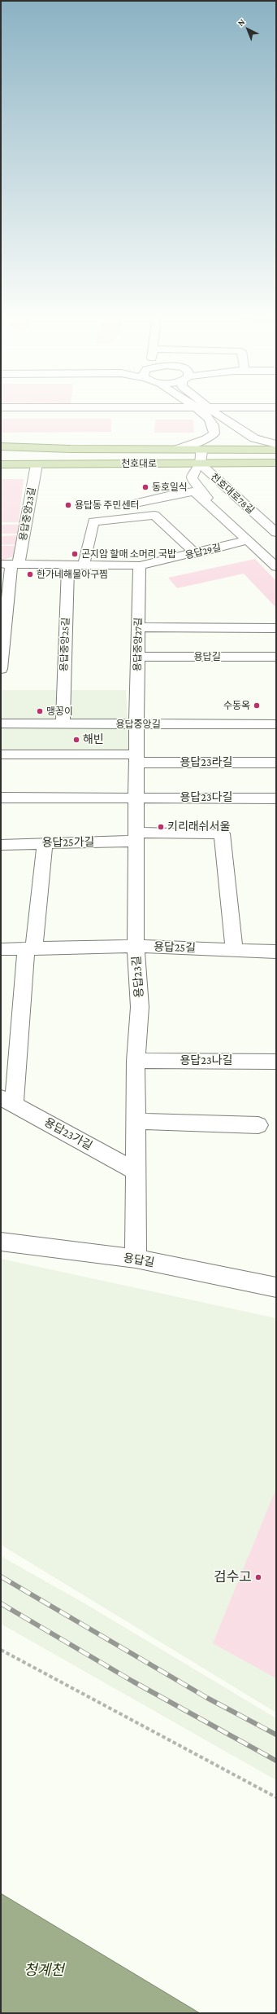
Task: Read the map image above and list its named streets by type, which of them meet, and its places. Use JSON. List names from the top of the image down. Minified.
{"streets":{"main road":["천호대로"],"street":["천호대로78길","용답중앙23길","용답29길","용답중앙25길","용답중앙27길","용답길","용답중앙길","용답23라길","용답23다길","용답25가길","용답25길","용답23길","용답23나길","용답23가길"]},"crossings":[["천호대로","천호대로78길"],["천호대로","용답중앙23길"],["용답중앙23길","용답29길"],["용답29길","용답중앙25길"],["용답29길","용답중앙27길"],["용답중앙25길","용답중앙길"],["용답중앙27길","용답길"],["용답중앙27길","용답중앙길"],["용답중앙27길","용답23길"],["용답길","용답23길"],["용답중앙길","용답23길"],["용답23라길","용답23길"],["용답23다길","용답23길"],["용답25가길","용답23길"],["용답25길","용답23길"],["용답23길","용답23나길"],["용답23길","용답23가길"]],"water":["청계천"],"places":["동호일식","용답동 주민센터","곤지암 할매 소머리 국밥","한가네해물아구찜","수동옥","맹꽁이","해빈","키리래쉬서울","검수고"],"north":"top left"}
